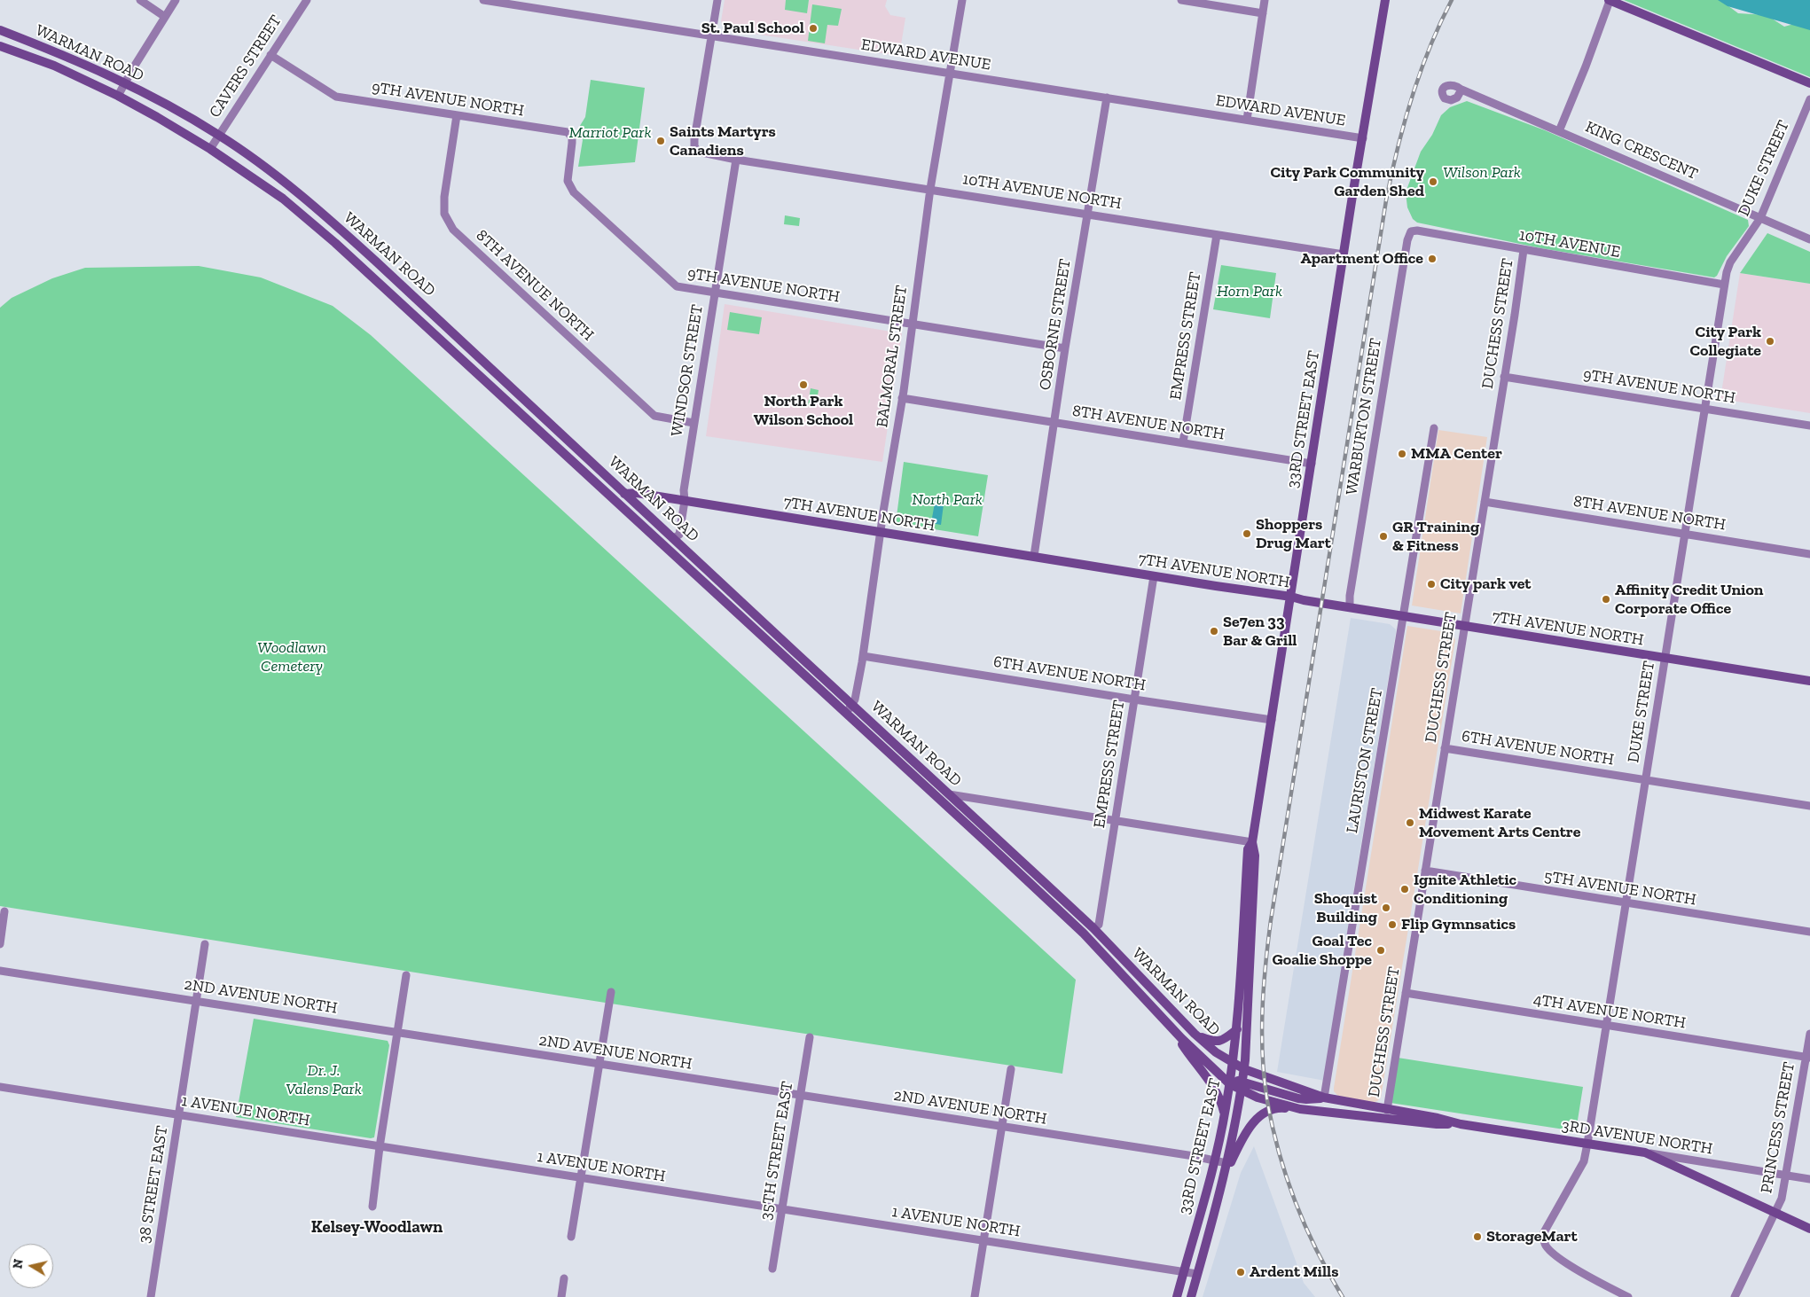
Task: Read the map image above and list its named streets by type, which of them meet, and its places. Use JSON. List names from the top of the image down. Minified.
{"streets":{"main road":["WARMAN ROAD","33RD STREET EAST","7TH AVENUE NORTH","3RD AVENUE NORTH"],"street":["EDWARD AVENUE","CAVERS STREET","9TH AVENUE NORTH","KING CRESCENT","DUKE STREET","10TH AVENUE NORTH","10TH AVENUE","8TH AVENUE NORTH","DUCHESS STREET","OSBORNE STREET","EMPRESS STREET","BALMORAL STREET","WINDSOR STREET","WARBURTON STREET","6TH AVENUE NORTH","LAURISTON STREET","5TH AVENUE NORTH","2ND AVENUE NORTH","4TH AVENUE NORTH","1 AVENUE NORTH","PRINCESS STREET","35TH STREET EAST","38 STREET EAST"]},"crossings":[["WARMAN ROAD","CAVERS STREET"],["WARMAN ROAD","EMPRESS STREET"],["WARMAN ROAD","BALMORAL STREET"],["WARMAN ROAD","WINDSOR STREET"],["WARMAN ROAD","33RD STREET EAST"],["WARMAN ROAD","7TH AVENUE NORTH"],["WARMAN ROAD","3RD AVENUE NORTH"],["EDWARD AVENUE","OSBORNE STREET"],["EDWARD AVENUE","BALMORAL STREET"],["EDWARD AVENUE","33RD STREET EAST"],["CAVERS STREET","9TH AVENUE NORTH"],["9TH AVENUE NORTH","DUKE STREET"],["9TH AVENUE NORTH","8TH AVENUE NORTH"],["9TH AVENUE NORTH","DUCHESS STREET"],["9TH AVENUE NORTH","OSBORNE STREET"],["9TH AVENUE NORTH","BALMORAL STREET"],["9TH AVENUE NORTH","WINDSOR STREET"],["KING CRESCENT","DUKE STREET"],["DUKE STREET","10TH AVENUE"],["DUKE STREET","8TH AVENUE NORTH"],["DUKE STREET","7TH AVENUE NORTH"],["DUKE STREET","6TH AVENUE NORTH"],["DUKE STREET","5TH AVENUE NORTH"],["DUKE STREET","4TH AVENUE NORTH"],["DUKE STREET","3RD AVENUE NORTH"],["10TH AVENUE NORTH","OSBORNE STREET"],["10TH AVENUE NORTH","EMPRESS STREET"],["10TH AVENUE NORTH","BALMORAL STREET"],["10TH AVENUE NORTH","WINDSOR STREET"],["10TH AVENUE NORTH","33RD STREET EAST"],["10TH AVENUE","DUCHESS STREET"],["10TH AVENUE","WARBURTON STREET"],["8TH AVENUE NORTH","DUCHESS STREET"],["8TH AVENUE NORTH","OSBORNE STREET"],["8TH AVENUE NORTH","EMPRESS STREET"],["8TH AVENUE NORTH","BALMORAL STREET"],["8TH AVENUE NORTH","WINDSOR STREET"],["8TH AVENUE NORTH","33RD STREET EAST"],["DUCHESS STREET","7TH AVENUE NORTH"],["DUCHESS STREET","6TH AVENUE NORTH"],["DUCHESS STREET","5TH AVENUE NORTH"],["DUCHESS STREET","4TH AVENUE NORTH"],["DUCHESS STREET","3RD AVENUE NORTH"],["OSBORNE STREET","7TH AVENUE NORTH"],["EMPRESS STREET","7TH AVENUE NORTH"],["EMPRESS STREET","6TH AVENUE NORTH"],["BALMORAL STREET","7TH AVENUE NORTH"],["BALMORAL STREET","6TH AVENUE NORTH"],["WINDSOR STREET","7TH AVENUE NORTH"],["WARBURTON STREET","7TH AVENUE NORTH"],["33RD STREET EAST","7TH AVENUE NORTH"],["33RD STREET EAST","6TH AVENUE NORTH"],["33RD STREET EAST","2ND AVENUE NORTH"],["33RD STREET EAST","1 AVENUE NORTH"],["33RD STREET EAST","3RD AVENUE NORTH"],["7TH AVENUE NORTH","LAURISTON STREET"],["LAURISTON STREET","3RD AVENUE NORTH"],["2ND AVENUE NORTH","35TH STREET EAST"],["2ND AVENUE NORTH","38 STREET EAST"],["4TH AVENUE NORTH","PRINCESS STREET"],["1 AVENUE NORTH","35TH STREET EAST"],["1 AVENUE NORTH","38 STREET EAST"],["PRINCESS STREET","3RD AVENUE NORTH"]],"districts":["Kelsey-Woodlawn"],"parks":["Marriot Park","Wilson Park","Horn Park","North Park","Woodlawn Cemetery","Dr. J. Valens Park"],"places":["St. Paul School","Saints Martyrs Canadiens","City Park Community Garden Shed","Apartment Office","City Park Collegiate","North Park Wilson School","MMA Center","Shoppers Drug Mart","GR Training & Fitness","City park vet","Affinity Credit Union Corporate Office","Se7en 33 Bar & Grill","Midwest Karate Movement Arts Centre","Ignite Athletic Conditioning","Shoquist Building","Flip Gymnsatics","Goal Tec Goalie Shoppe","StorageMart","Ardent Mills"],"north":"left"}
